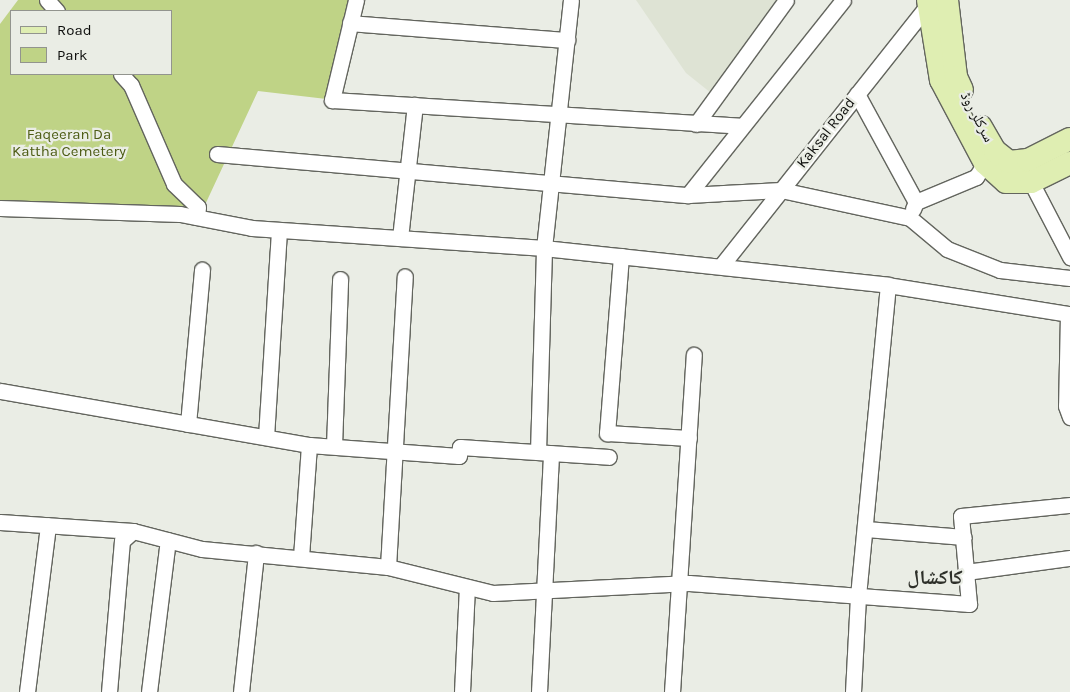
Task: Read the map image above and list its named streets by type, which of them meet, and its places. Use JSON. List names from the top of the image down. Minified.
{"streets":{"main road":["سرکلر روڈ"],"street":["Kaksal Road"]},"crossings":[["سرکلر روڈ","Kaksal Road"]],"districts":["کاکشال"],"parks":["Faqeeran Da Kattha Cemetery"],"legend":["Road","Park"]}
